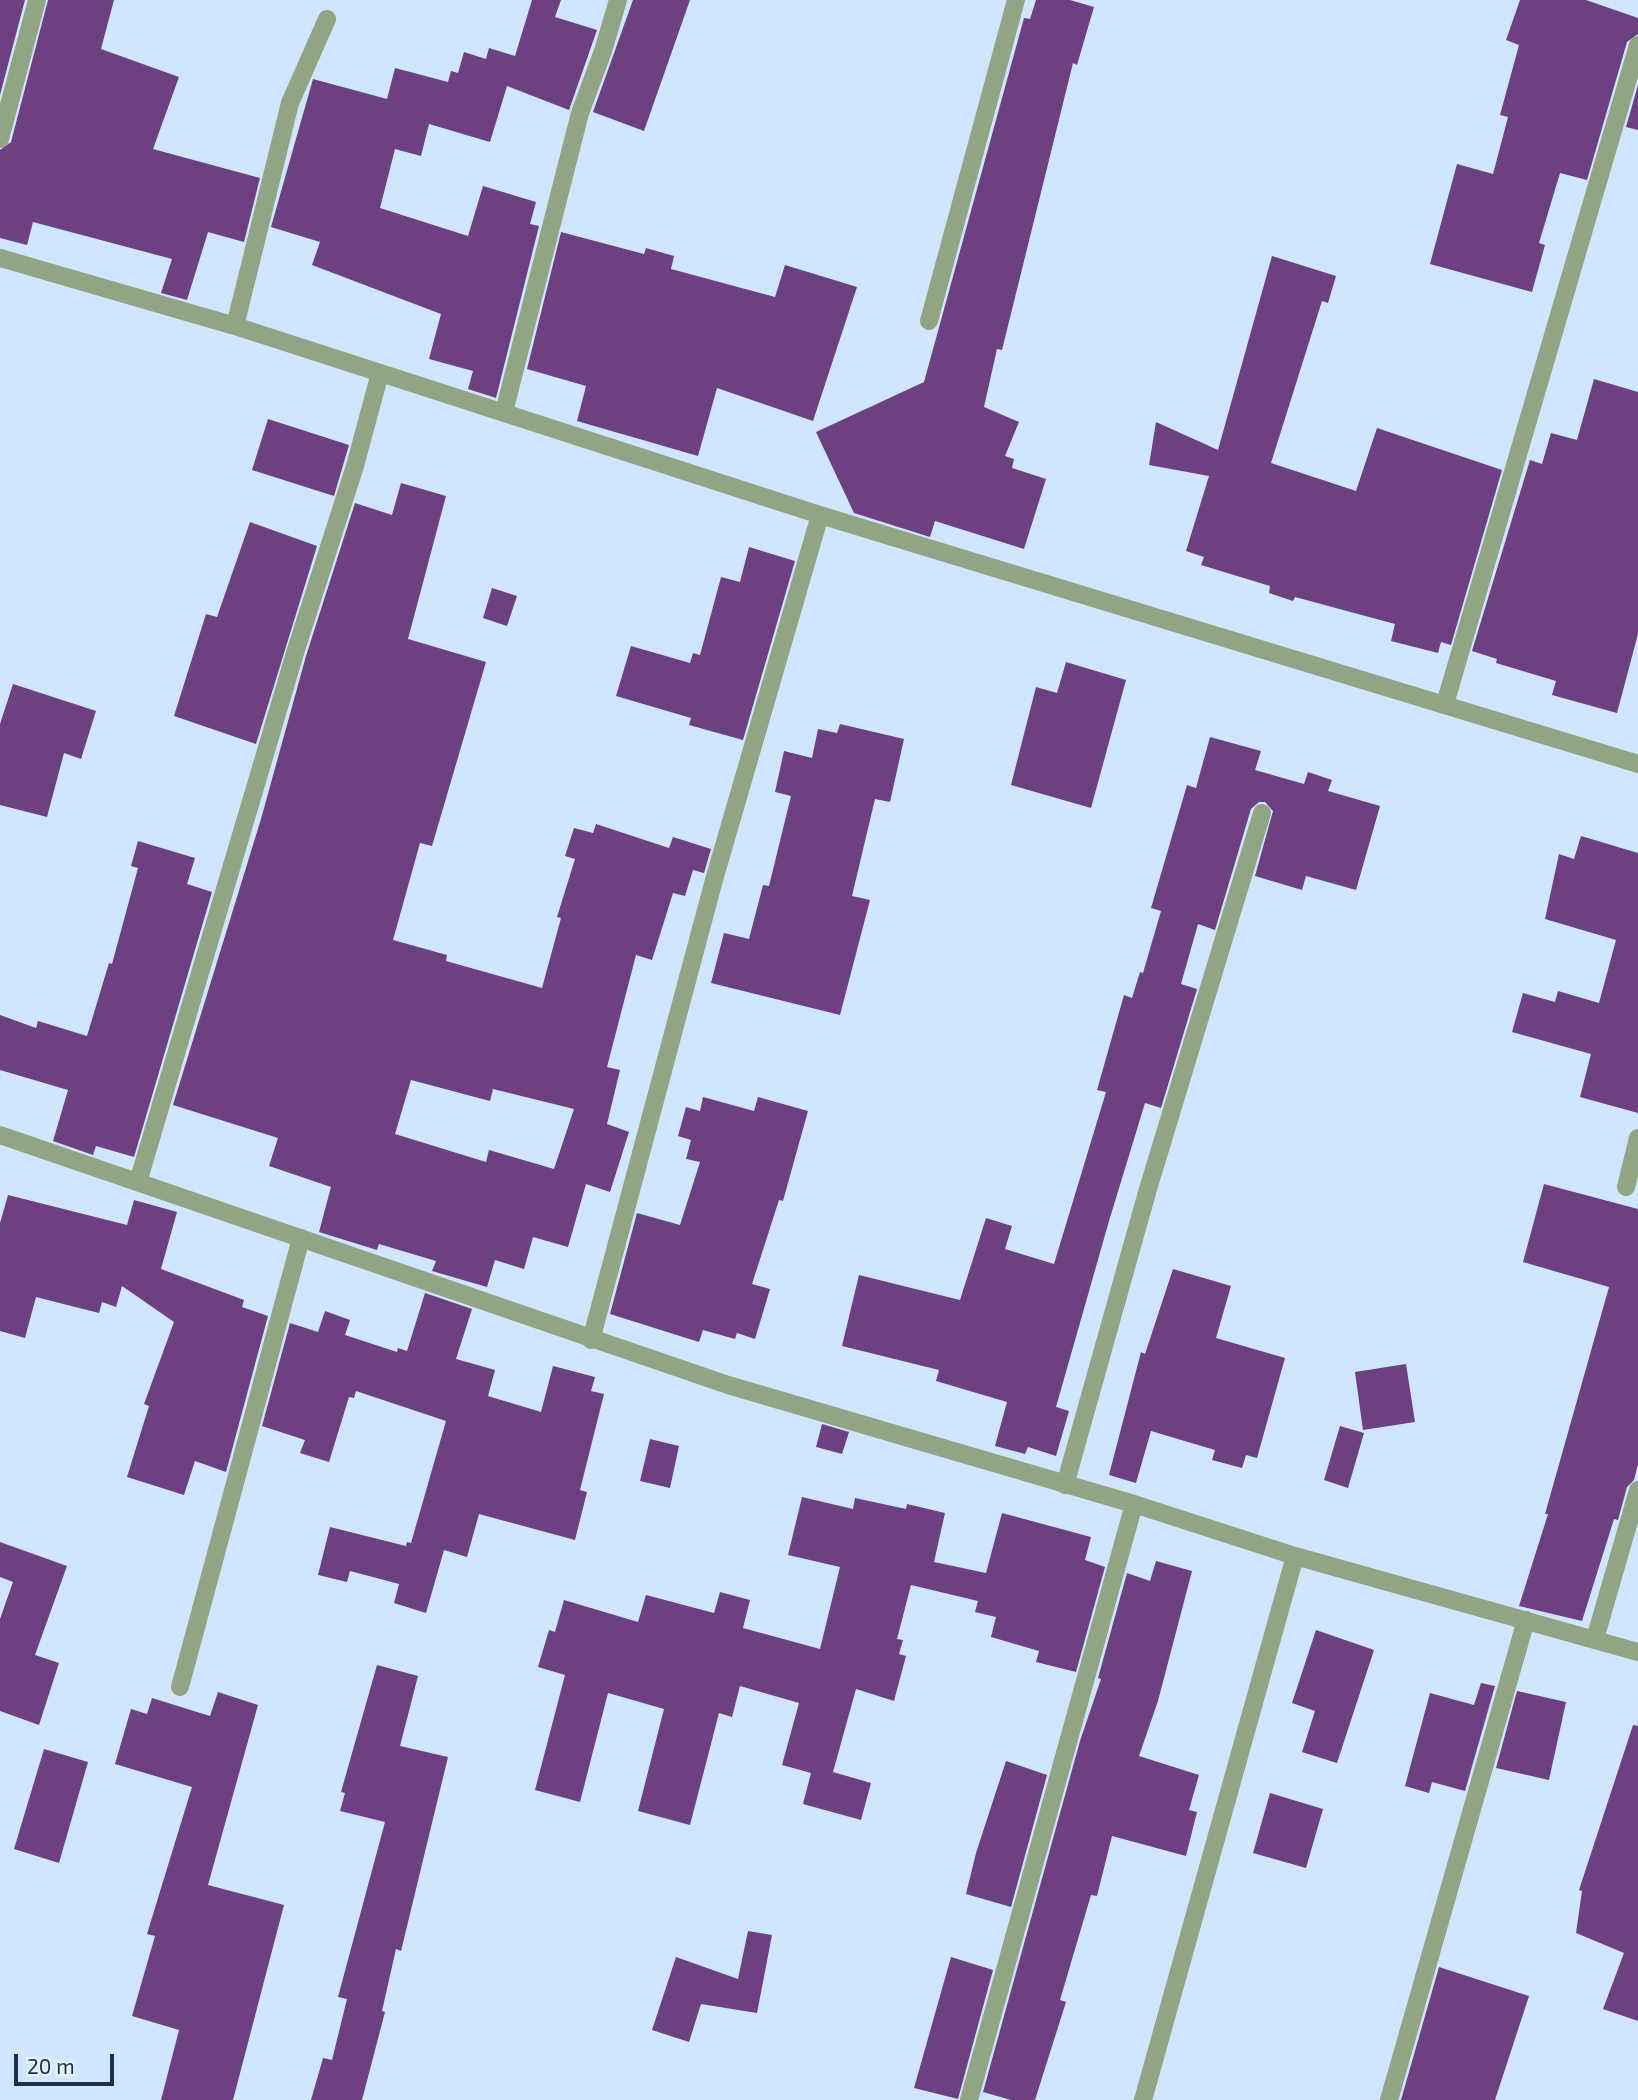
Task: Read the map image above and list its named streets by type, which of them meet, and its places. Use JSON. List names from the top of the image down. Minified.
{"scale_bar":"20 m"}
